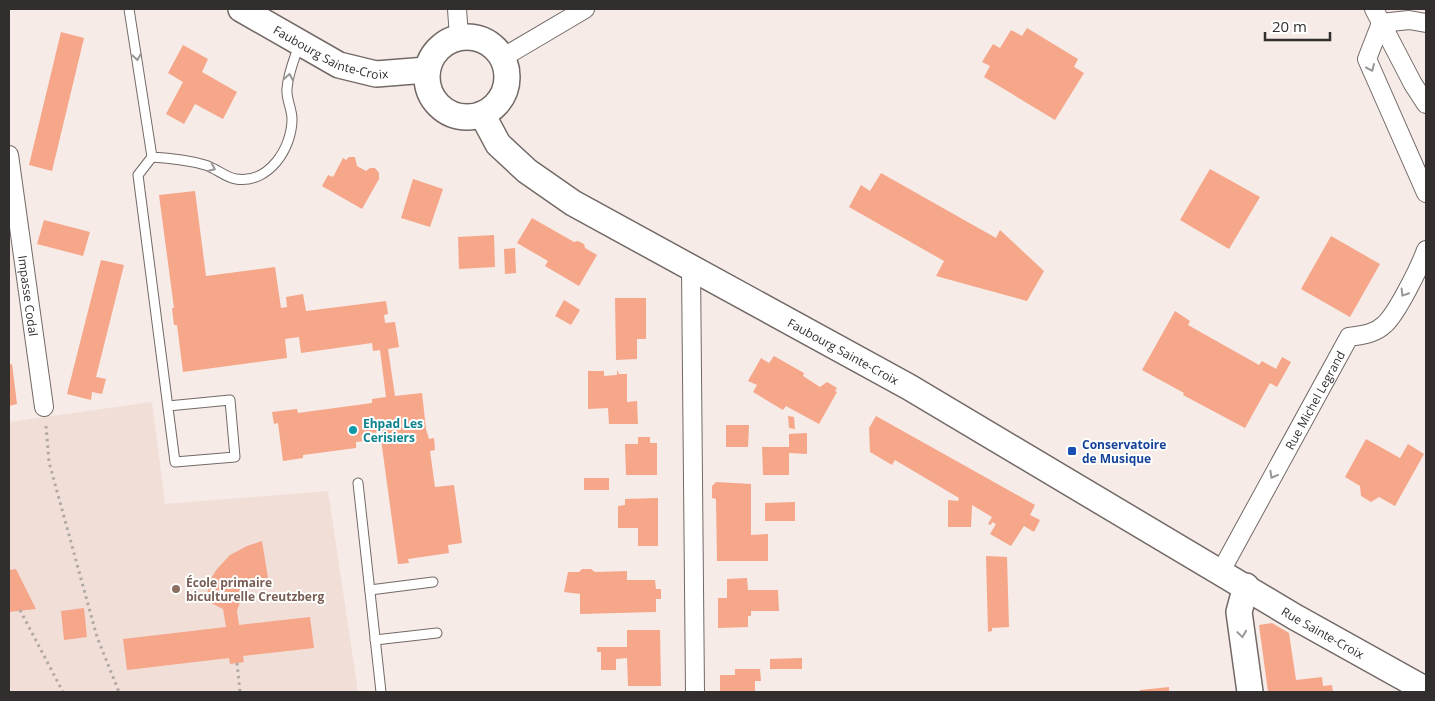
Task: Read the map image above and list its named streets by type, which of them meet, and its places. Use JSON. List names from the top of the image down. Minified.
{"streets":{"main road":["Faubourg Sainte-Croix","Rue Sainte-Croix"],"street":["Impasse Codal","Rue Michel Legrand"]},"crossings":[["Faubourg Sainte-Croix","Rue Michel Legrand"],["Faubourg Sainte-Croix","Rue Sainte-Croix"],["Rue Michel Legrand","Rue Sainte-Croix"]],"one_way":["Rue Michel Legrand"],"places":{"other":["Ehpad Les Cerisiers","École primaire biculturelle Creutzberg"],"transit":["Conservatoire de Musique"]},"scale_bar":"20 m"}
